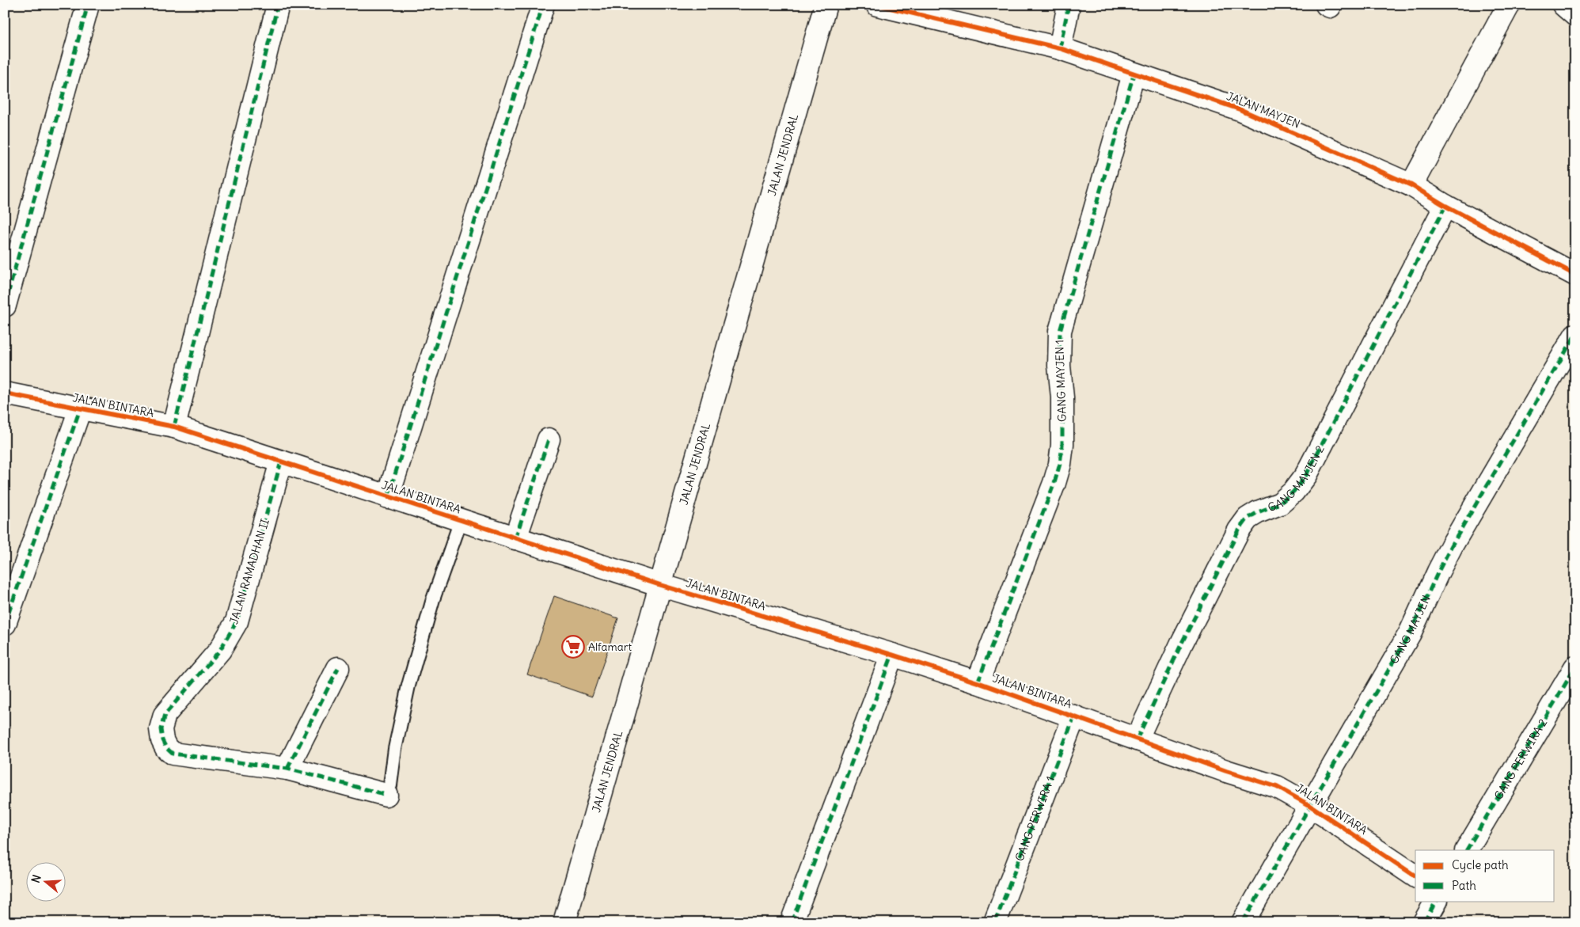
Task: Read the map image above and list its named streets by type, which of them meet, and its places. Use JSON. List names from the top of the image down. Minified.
{"streets":{"street":["JALAN MAYJEN","JALAN JENDRAL","GANG MAYJEN 1","JALAN BINTARA","GANG MAYJEN 2","JALAN RAMADHAN II","GANG MAYJEN","GANG PERWIRA 2","GANG PERWIRA 1"]},"crossings":[["JALAN MAYJEN","GANG MAYJEN 1"],["JALAN MAYJEN","GANG MAYJEN 2"],["JALAN JENDRAL","JALAN BINTARA"],["GANG MAYJEN 1","JALAN BINTARA"],["JALAN BINTARA","GANG MAYJEN 2"],["JALAN BINTARA","JALAN RAMADHAN II"],["JALAN BINTARA","GANG MAYJEN"],["JALAN BINTARA","GANG PERWIRA 1"]],"places":{"supermarket":["Alfamart"]},"legend":["Cycle path","Path"],"north":"left"}
